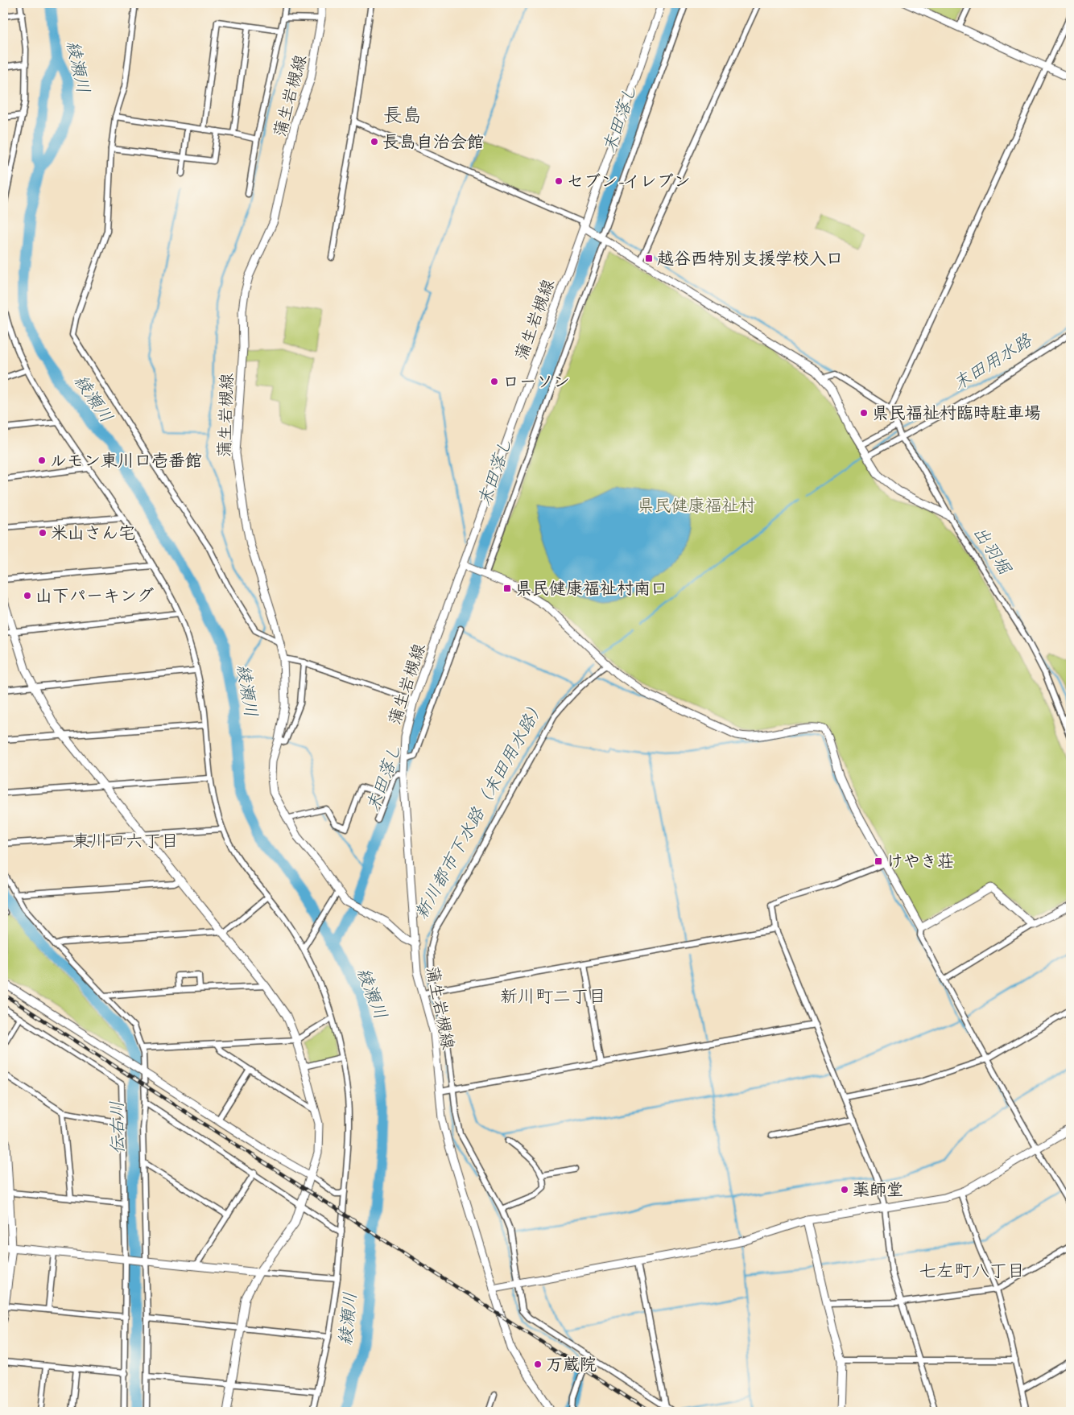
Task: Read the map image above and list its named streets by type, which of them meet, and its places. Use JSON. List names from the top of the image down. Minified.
{"streets":{"street":["蒲生岩槻線"]},"districts":["長島","東川口六丁目","新川町二丁目","七左町八丁目"],"water":["綾瀬川","末田落し","末田用水路","出羽堀","新川都市下水路（末田用水路）","伝右川"],"parks":["県民健康福祉村"],"places":{"other":["長島自治会館","セブン-イレブン","ローソン","県民福祉村臨時駐車場","ルモン東川口壱番館","米山さん宅","山下パーキング","薬師堂","万蔵院"],"transit":["越谷西特別支援学校入口","県民健康福祉村南口","けやき荘"]}}
